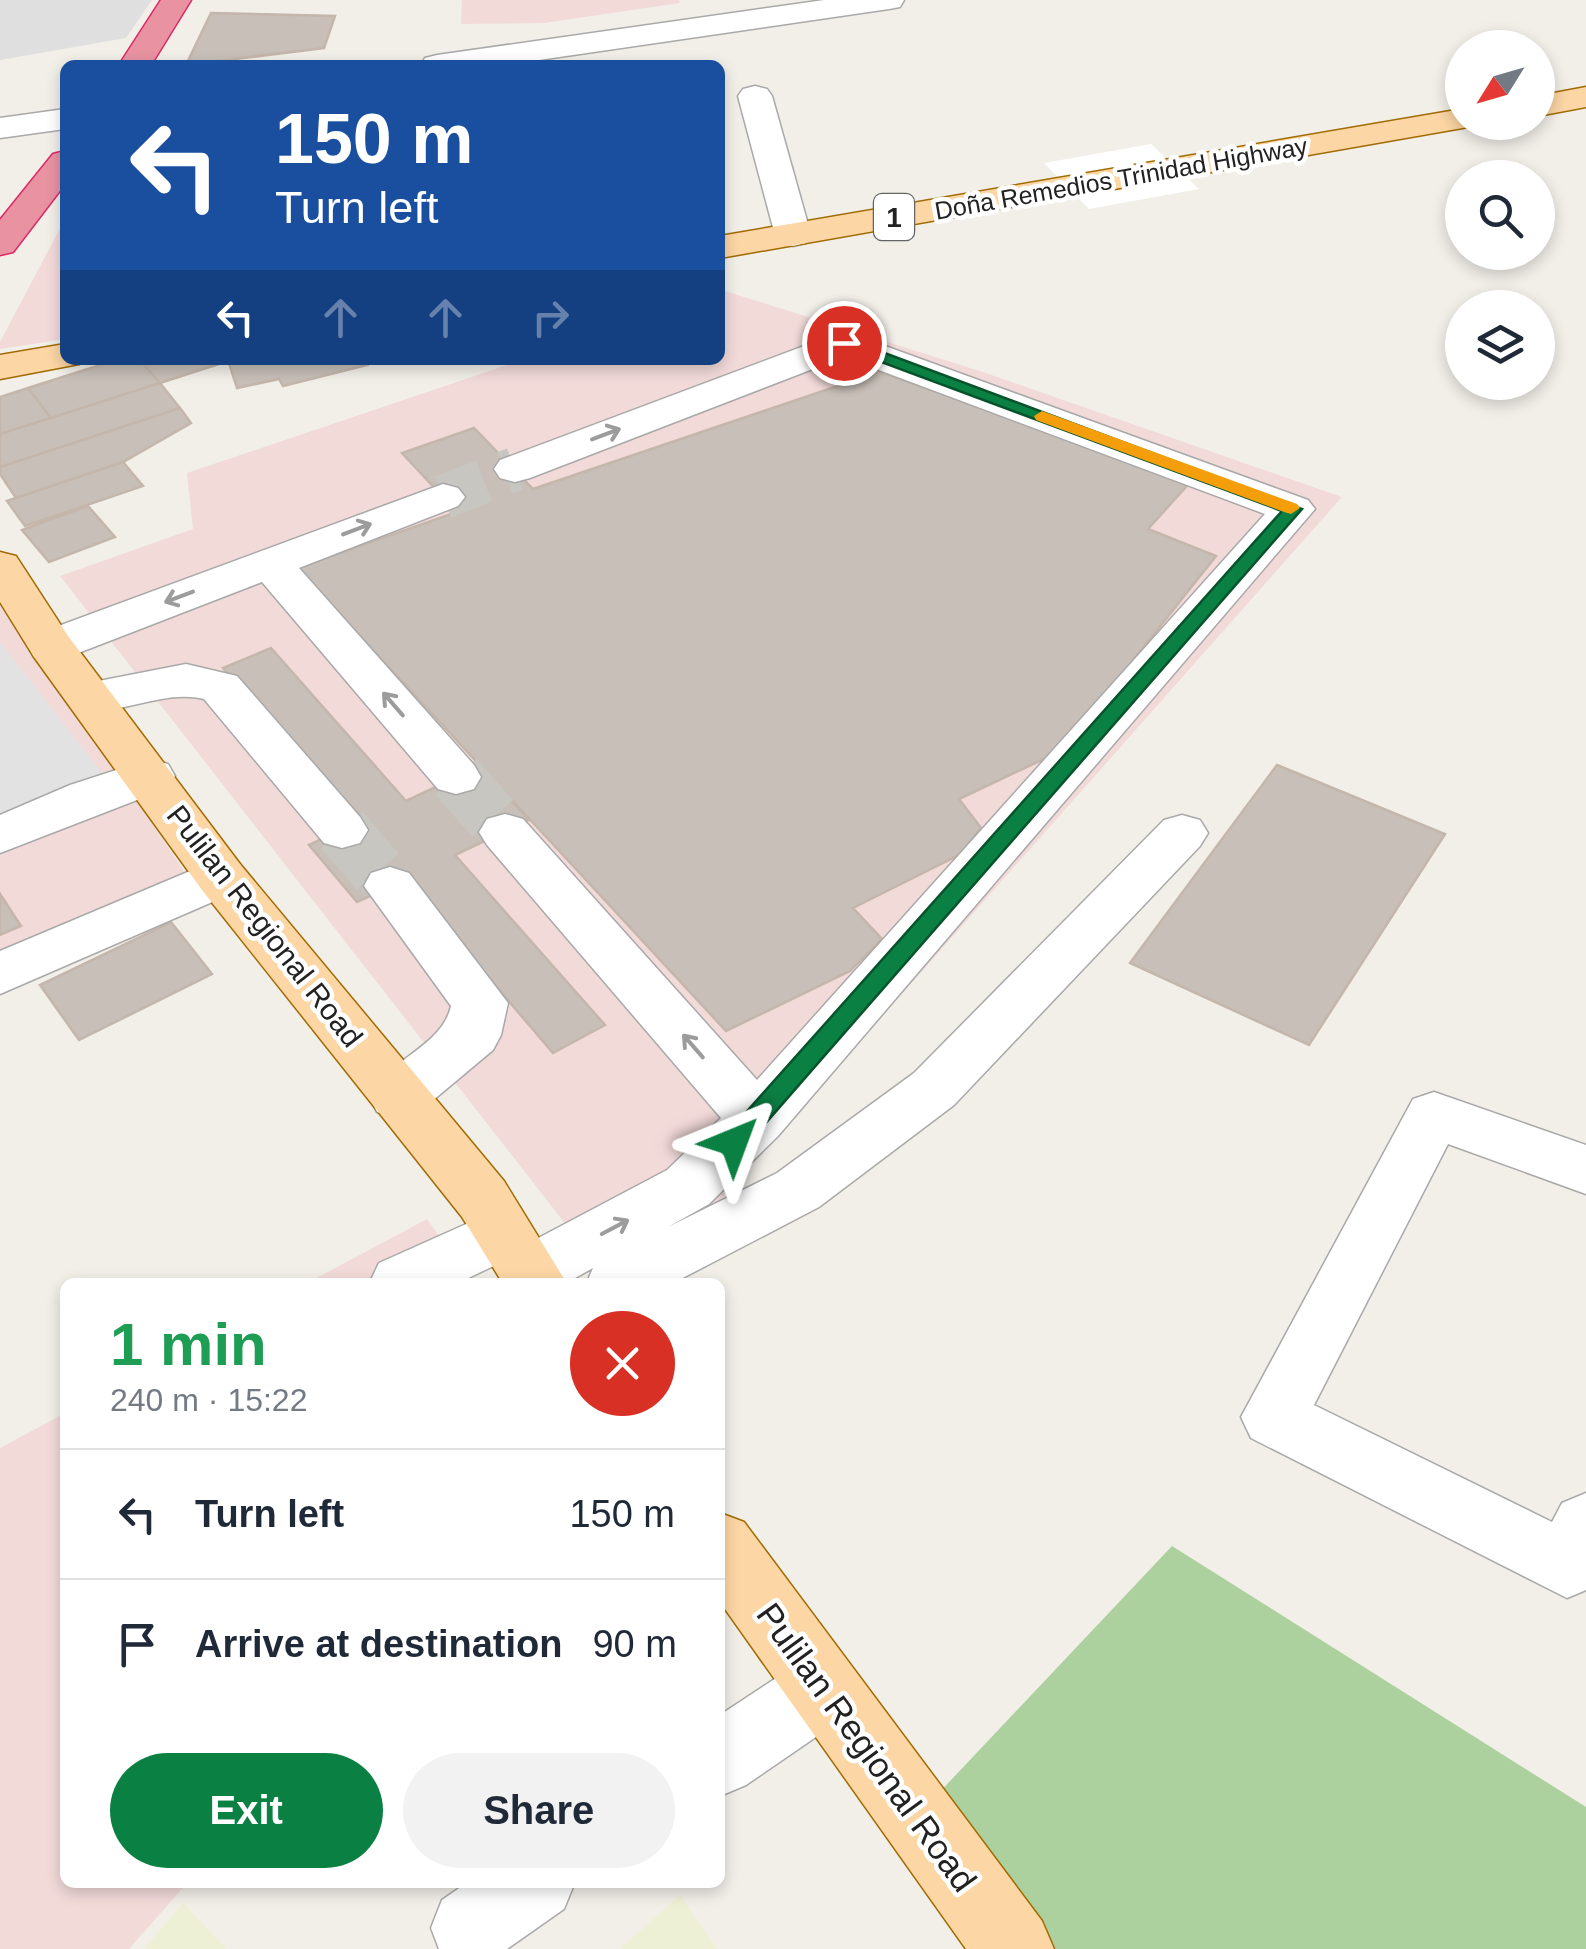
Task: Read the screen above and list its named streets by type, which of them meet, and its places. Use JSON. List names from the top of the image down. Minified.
{"streets":{"main road":["Doña Remedios Trinidad Highway","1","Pulilan Regional Road"]},"north":"bottom left","page":{"turn":["150 m","Turn left"],"heading":["1 min","240 m · 15:22"],"list":[{"name":"Turn left","value":"150 m"},{"name":"Arrive at destination","value":"90 m"}],"buttons":["Exit","Share"]}}
